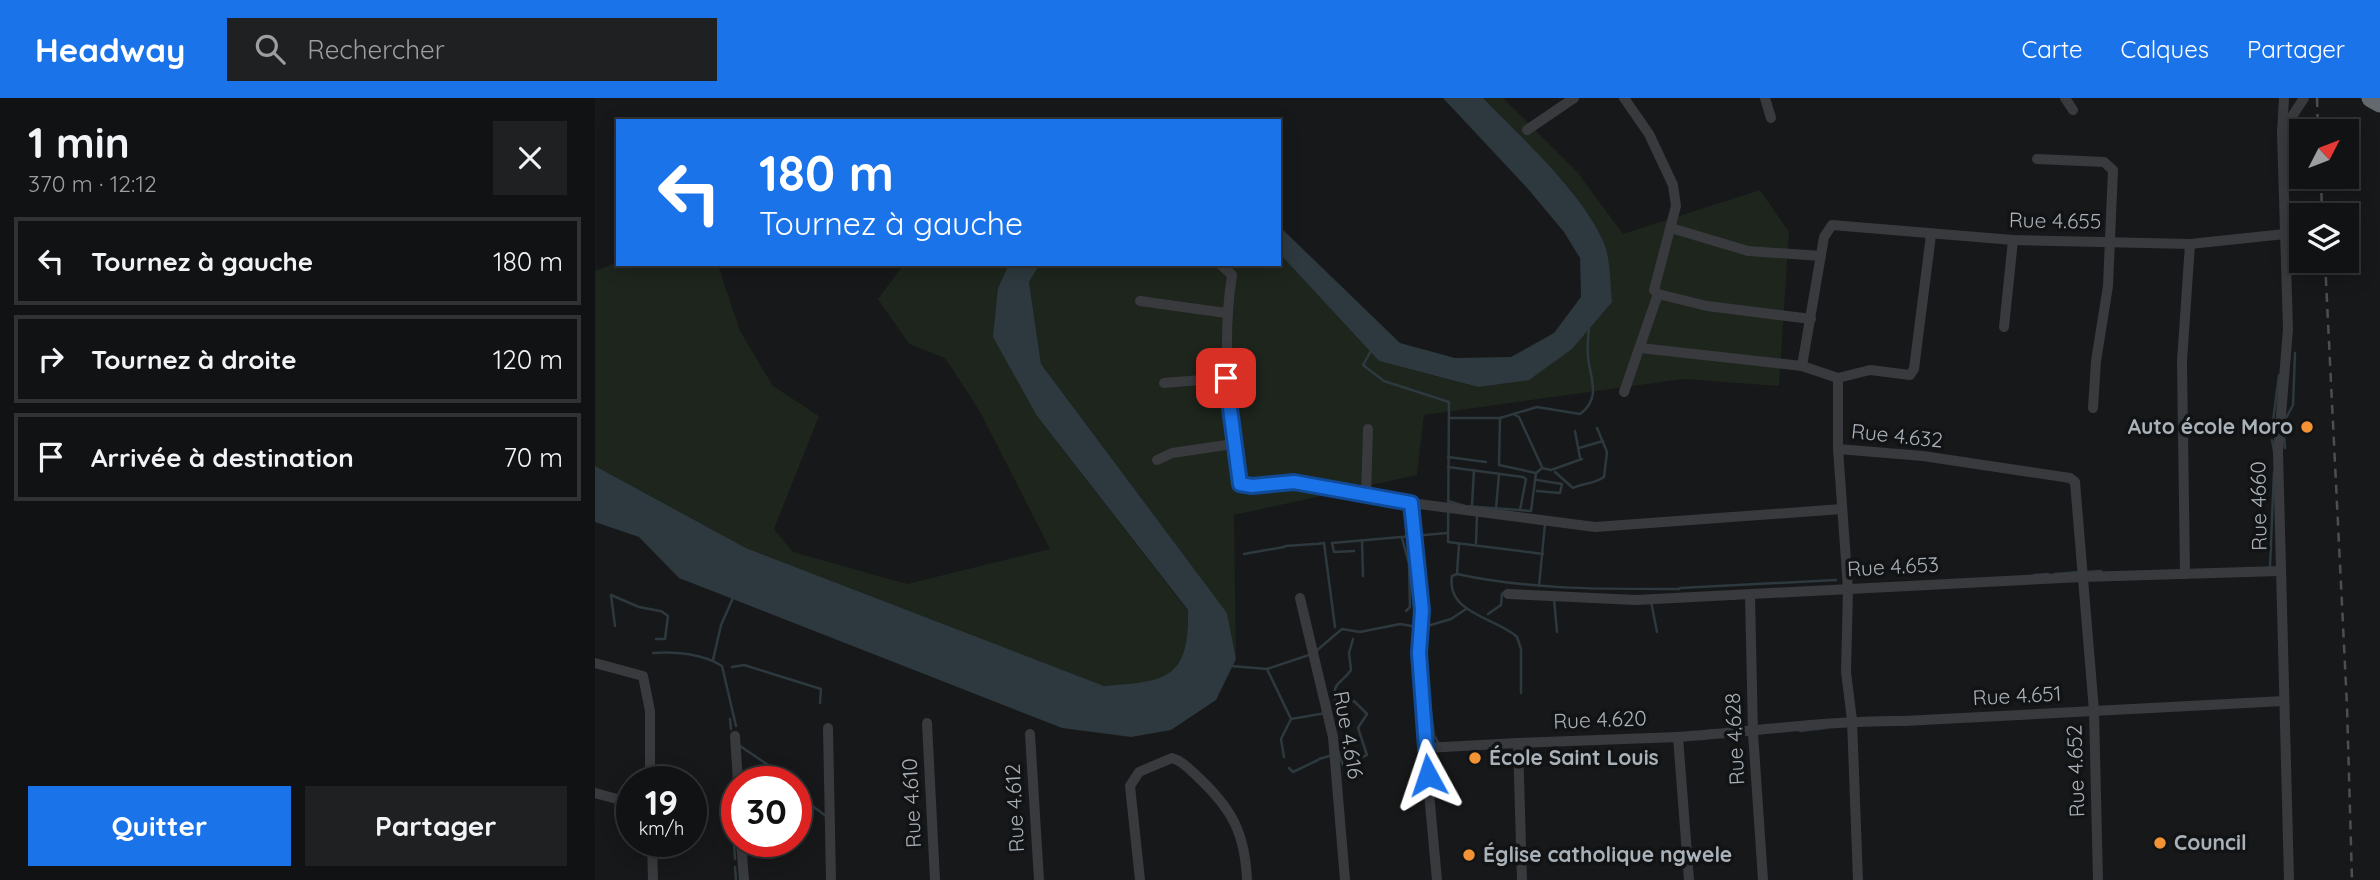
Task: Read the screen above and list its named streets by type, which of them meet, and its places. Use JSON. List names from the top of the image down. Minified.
{"streets":{"street":["Rue 4.655","Rue 4.632","Rue 4660","Rue 4.653","Rue 4.651","Rue 4.620","Rue 4.616","Rue 4.628","Rue 4.652","Rue 4.610","Rue 4.612"]},"crossings":[["Rue 4.655","Rue 4660"],["Rue 4.632","Rue 4.653"],["Rue 4.632","Rue 4.651"],["Rue 4.632","Rue 4.652"],["Rue 4660","Rue 4.653"],["Rue 4660","Rue 4.651"],["Rue 4.653","Rue 4.628"],["Rue 4.653","Rue 4.652"],["Rue 4.651","Rue 4.620"],["Rue 4.651","Rue 4.628"],["Rue 4.651","Rue 4.652"]],"places":["Auto école Moro","École Saint Louis","Council","Église catholique ngwele"],"north":"top right","page":{"header":"Headway","search":"Rechercher","nav":["Carte","Calques","Partager"],"heading":["1 min","370 m · 12:12"],"turn":["180 m","Tournez à gauche"],"list":[{"name":"Tournez à gauche","value":"180 m"},{"name":"Tournez à droite","value":"120 m"},{"name":"Arrivée à destination","value":"70 m"}],"speed":"19 km/h","limit":"30","buttons":["Quitter","Partager"]}}
